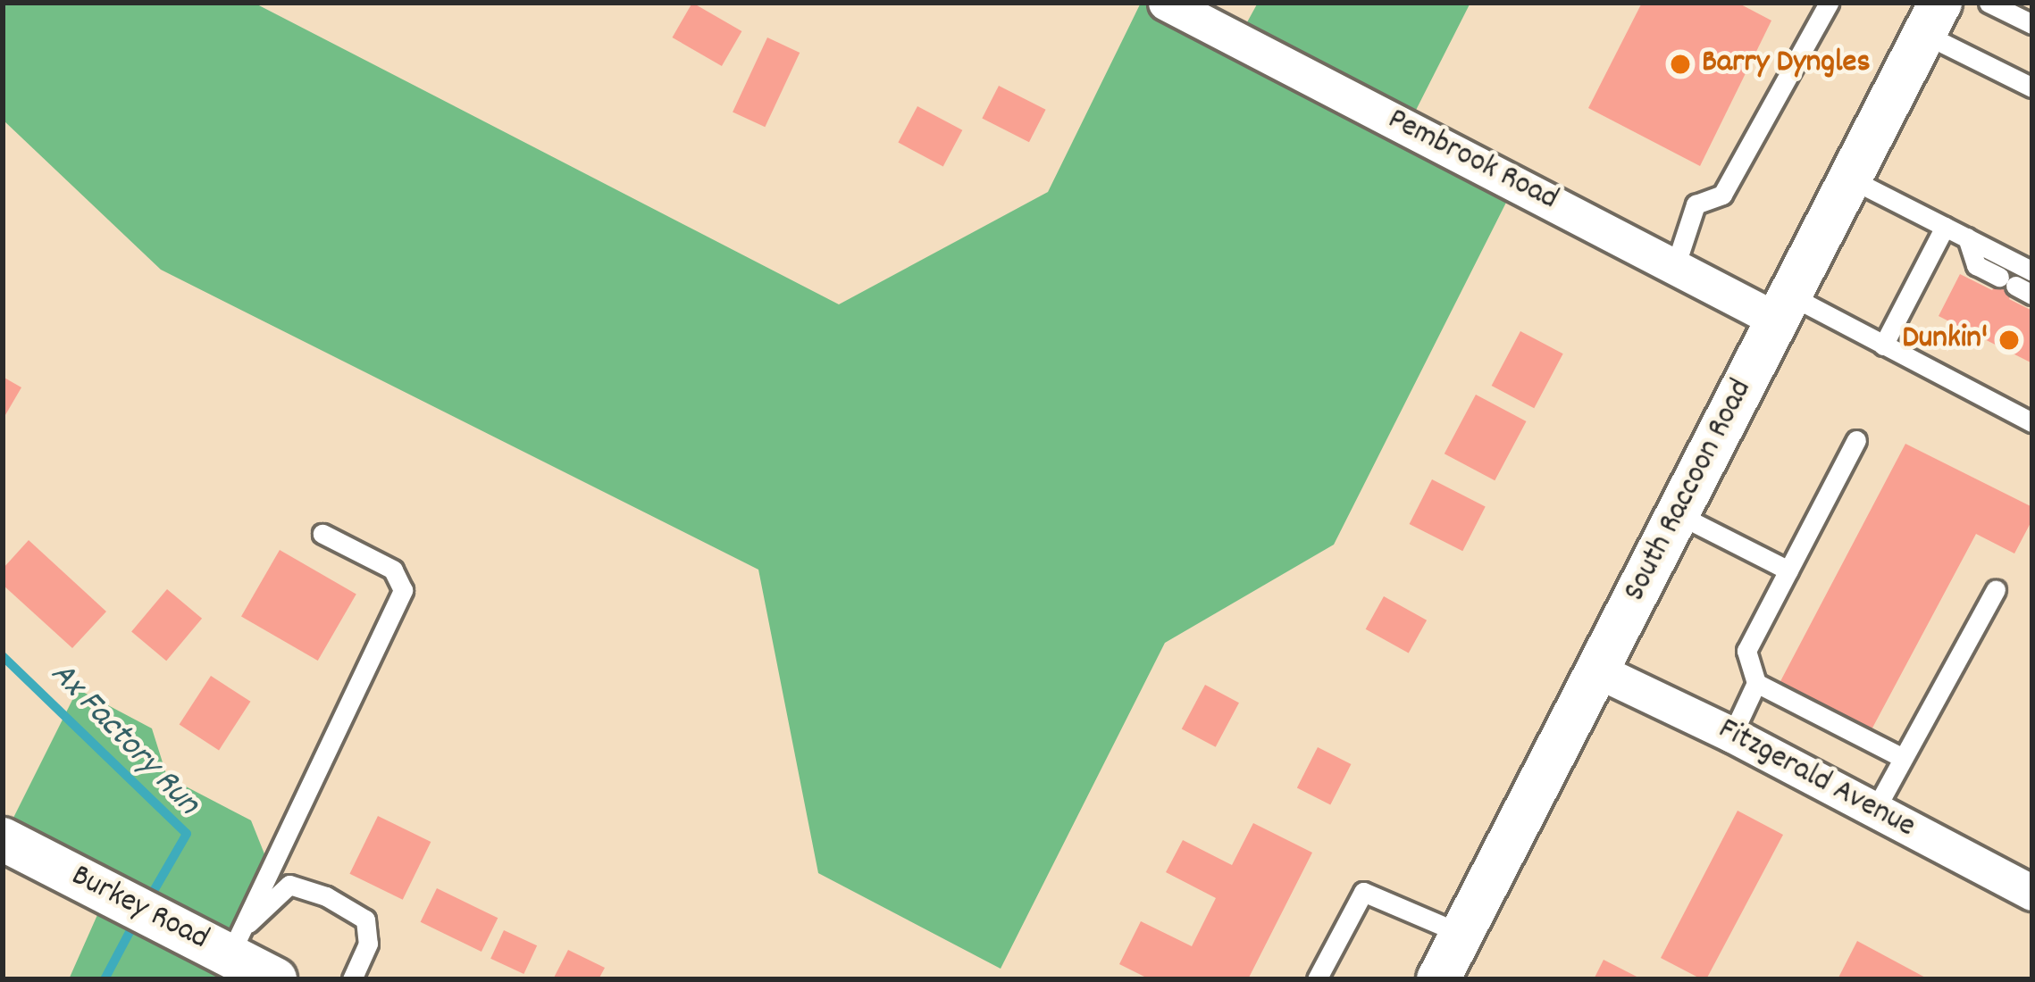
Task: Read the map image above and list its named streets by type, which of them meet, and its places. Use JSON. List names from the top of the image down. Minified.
{"streets":{"street":["Pembrook Road","South Raccoon Road","Fitzgerald Avenue","Burkey Road"]},"crossings":[["Pembrook Road","South Raccoon Road"],["South Raccoon Road","Fitzgerald Avenue"]],"water":["Ax Factory Run"],"places":["Barry Dyngles","Dunkin'"]}
